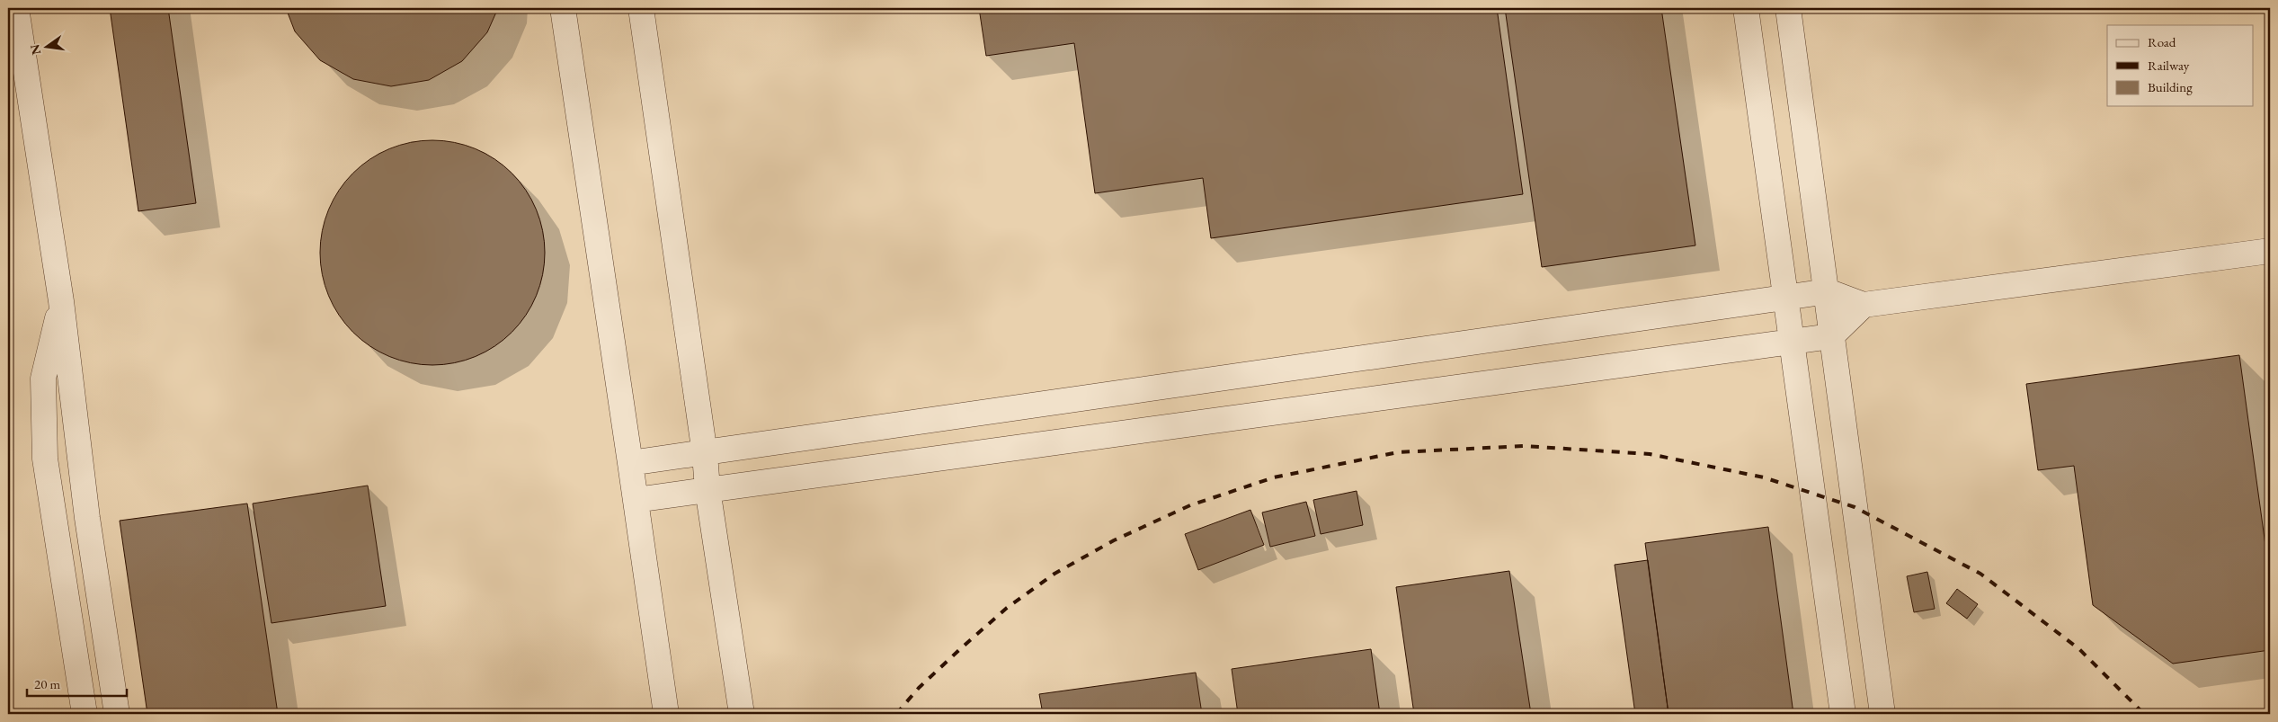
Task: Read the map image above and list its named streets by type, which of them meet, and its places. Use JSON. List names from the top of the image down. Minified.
{"legend":["Road","Railway","Building"],"scale_bar":"20 m","north":"left"}
